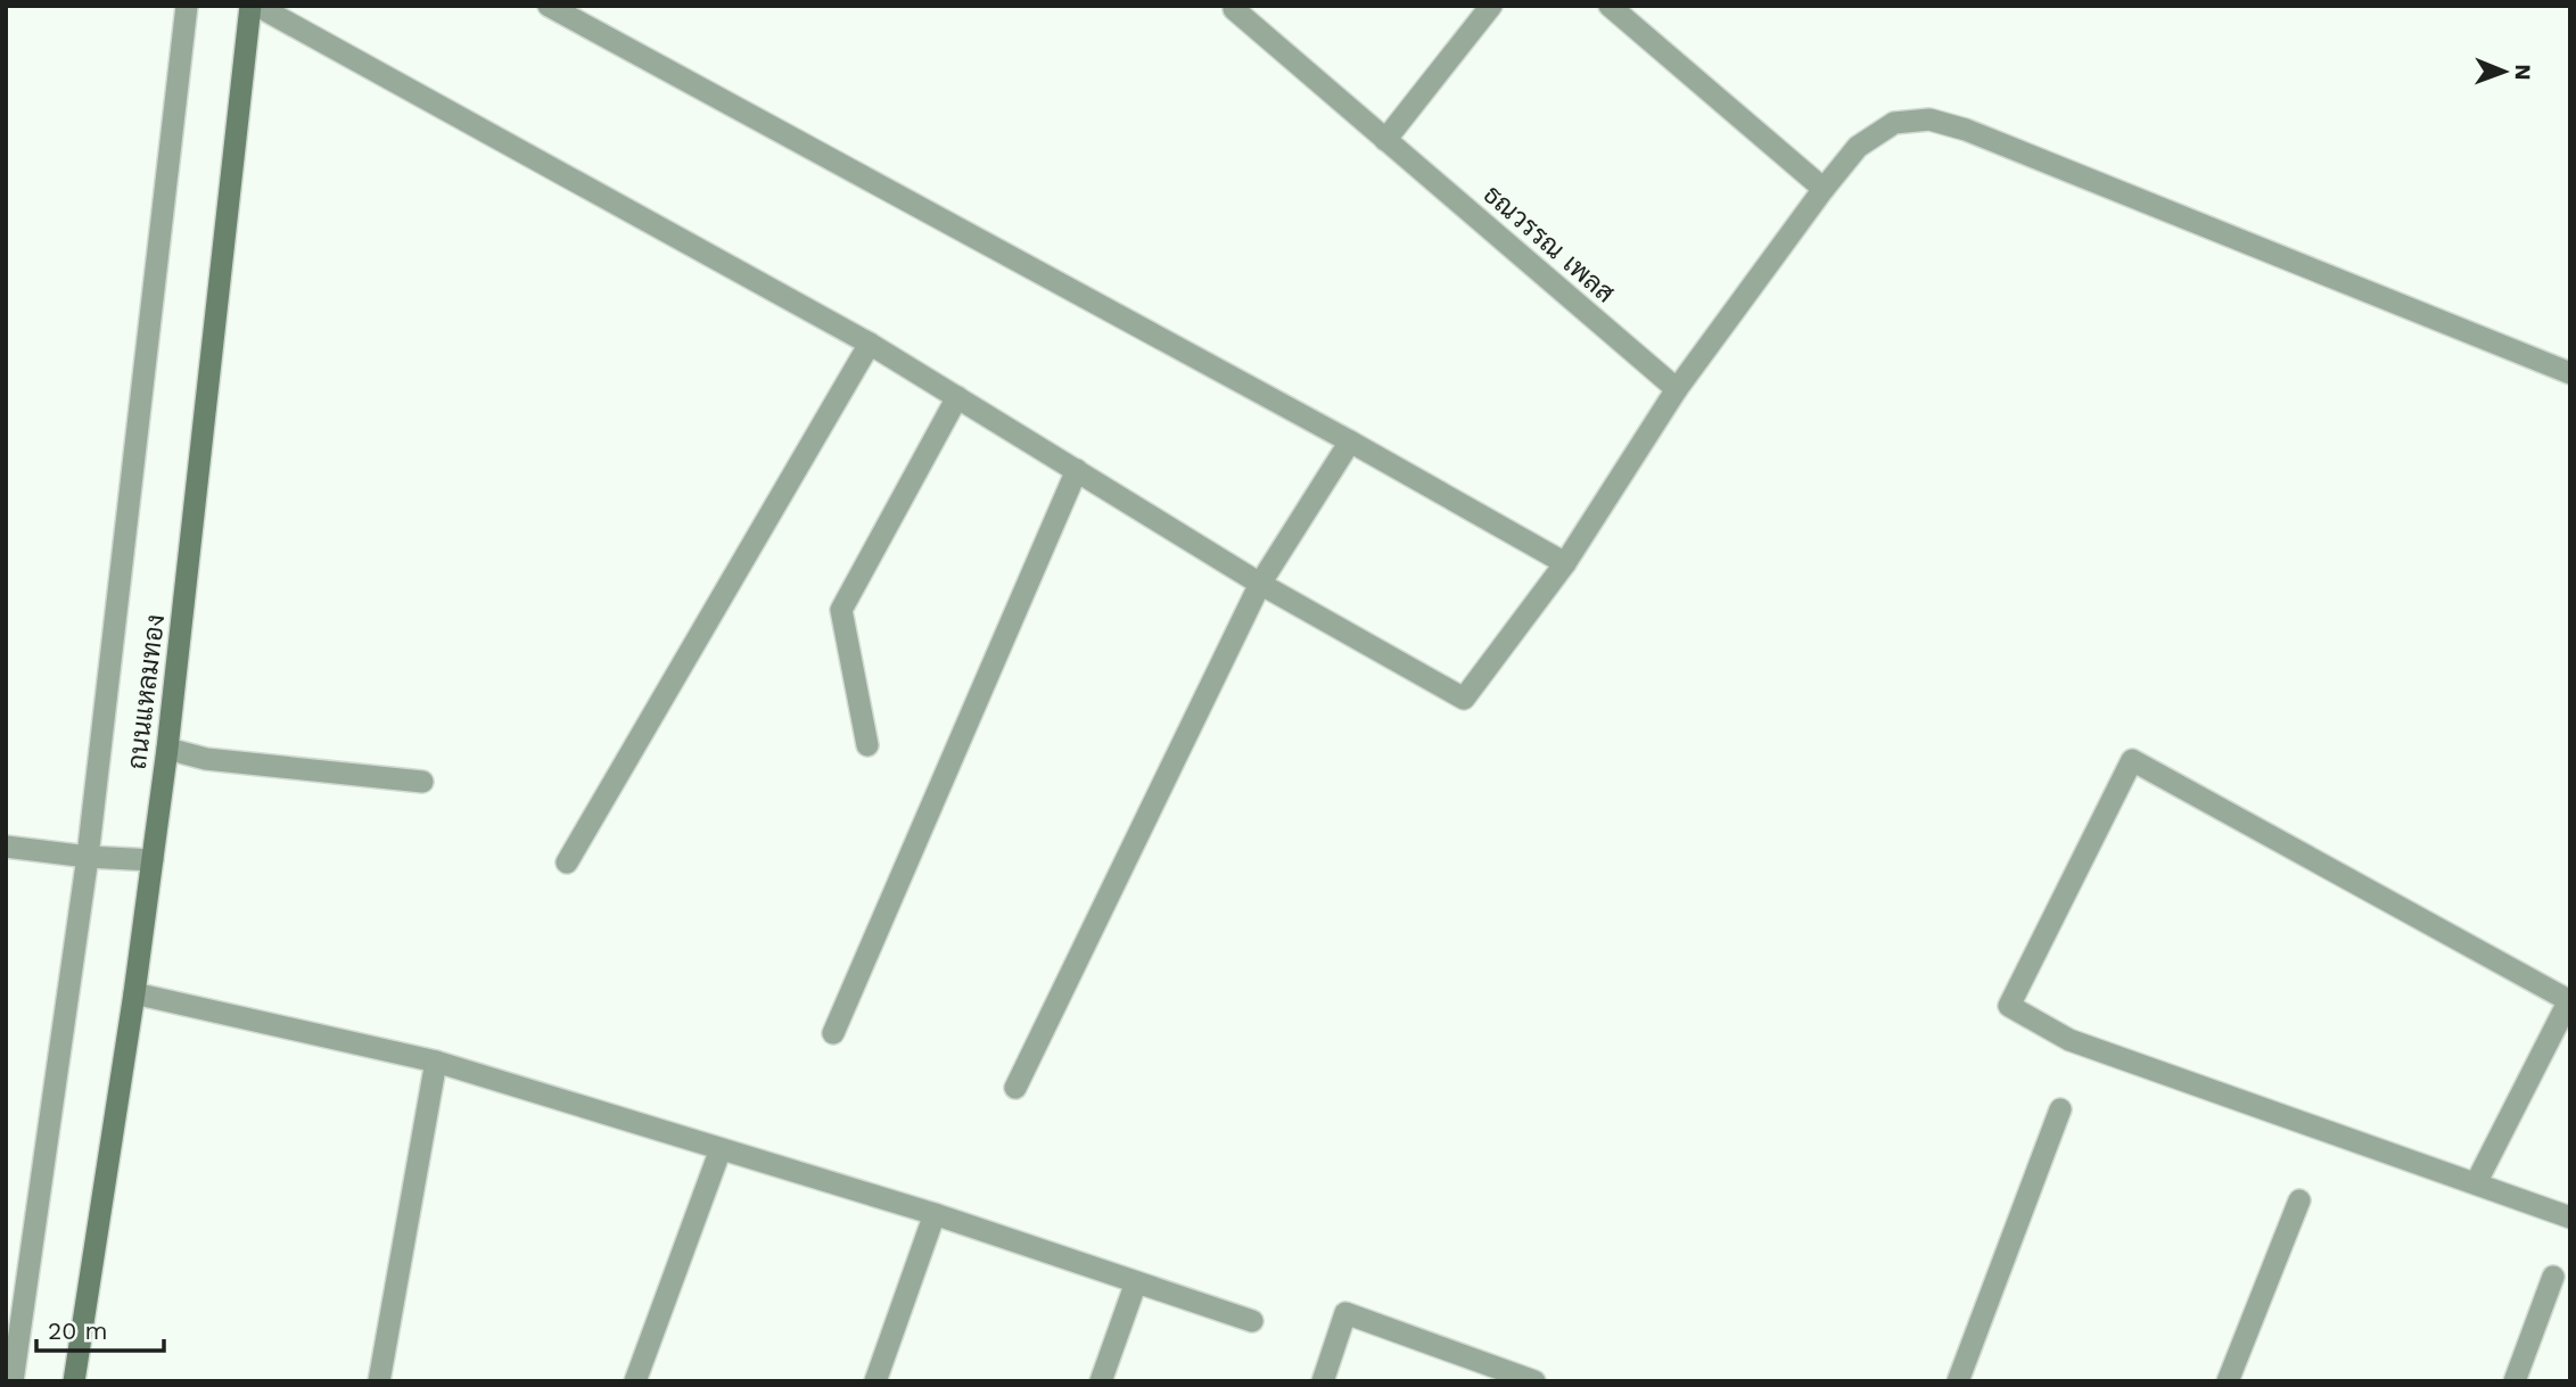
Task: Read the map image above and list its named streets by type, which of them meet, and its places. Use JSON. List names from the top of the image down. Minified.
{"streets":{"main road":["ถนนแหลมทอง"],"street":["ธณวรรณ เพลส"]},"scale_bar":"20 m","north":"right"}
